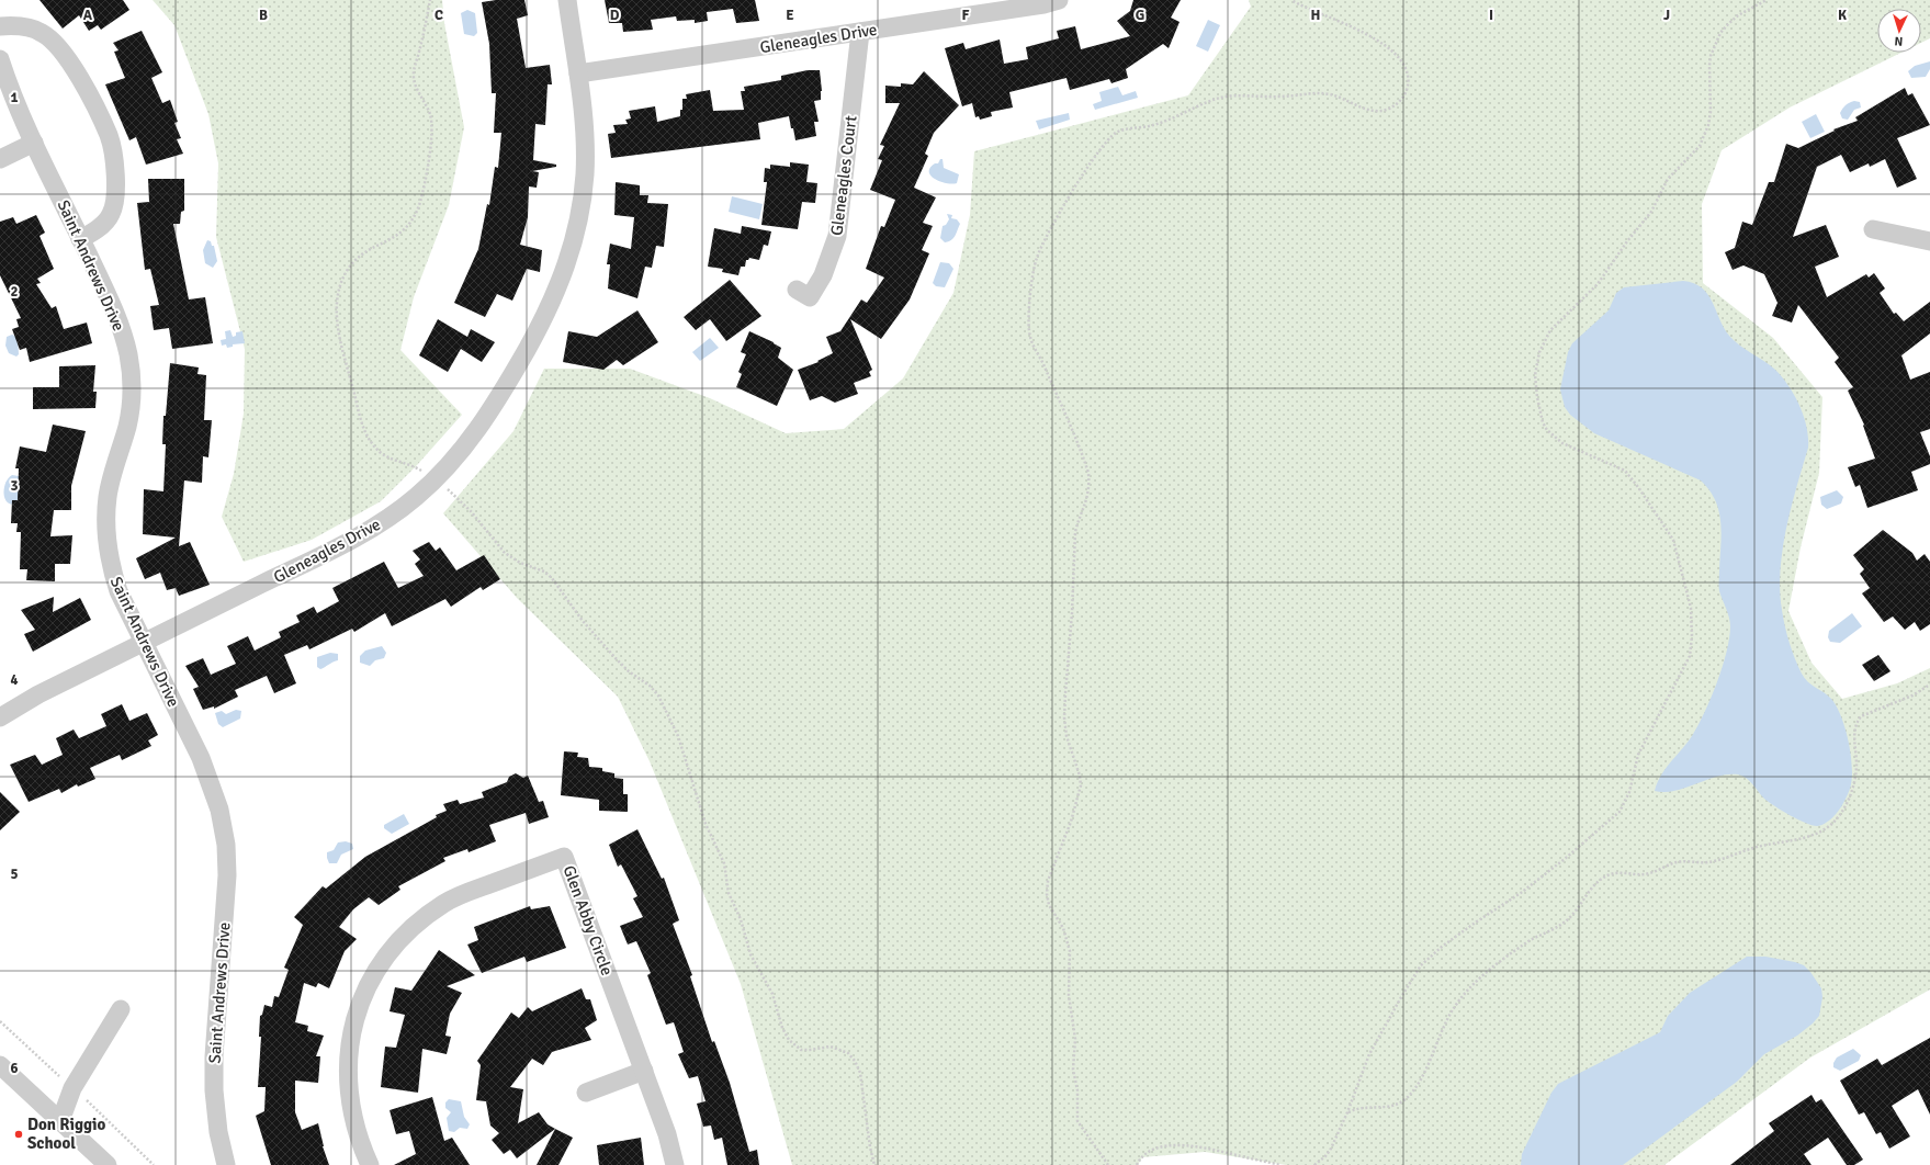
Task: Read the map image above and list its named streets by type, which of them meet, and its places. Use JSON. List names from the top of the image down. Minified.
{"streets":{"street":["Gleneagles Drive","Gleneagles Court","Saint Andrews Drive","Glen Abby Circle"]},"crossings":[["Gleneagles Drive","Gleneagles Court"],["Gleneagles Drive","Saint Andrews Drive"]],"places":["Don Riggio School"],"north":"bottom","grid":{"columns":["A","B","C","D","E","F","G","H","I","J","K"],"rows":["1","2","3","4","5","6"]}}
